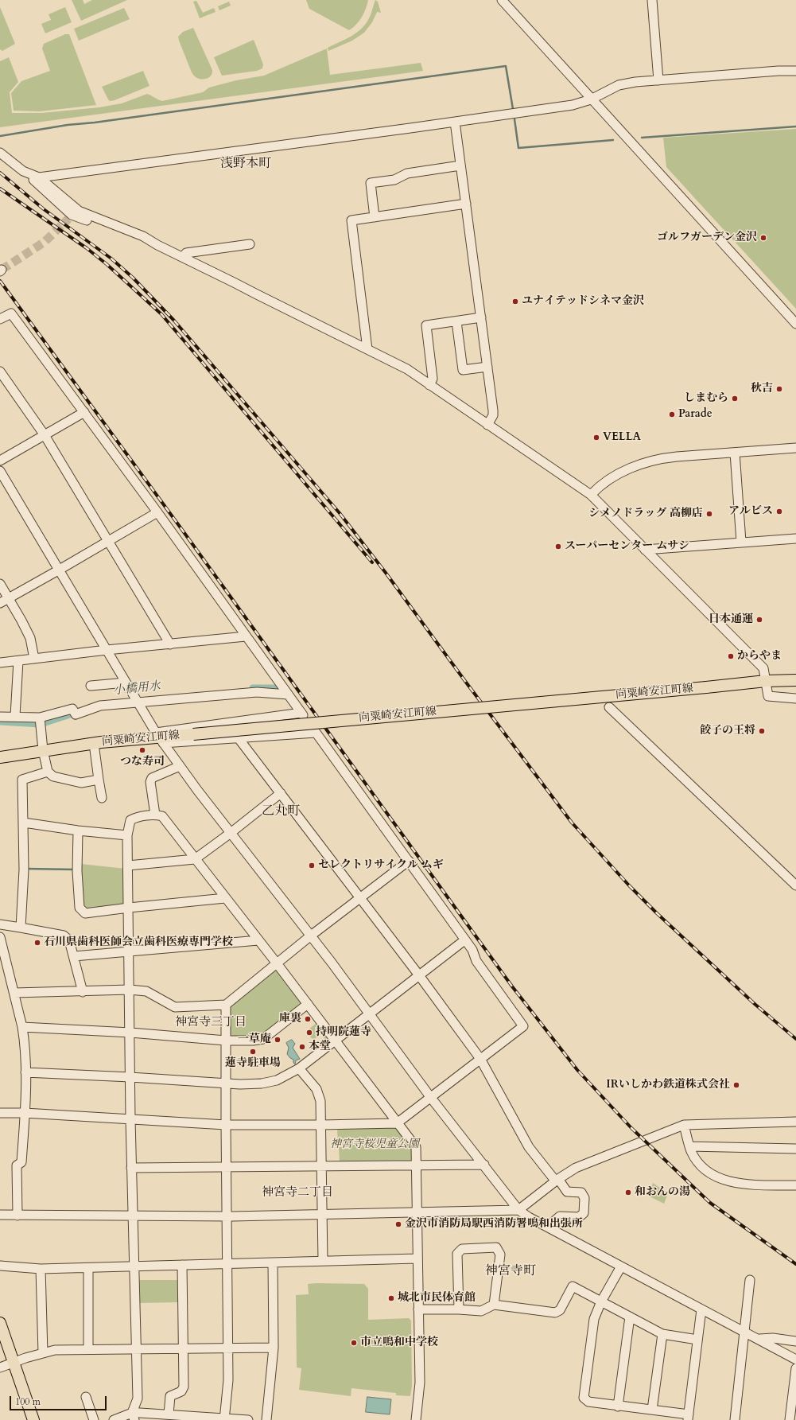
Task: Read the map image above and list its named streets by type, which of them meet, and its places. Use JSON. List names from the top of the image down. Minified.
{"streets":{"main road":["向粟崎安江町線"]},"districts":["浅野本町","乙丸町","神宮寺三丁目","神宮寺二丁目","神宮寺町"],"water":["小橋用水"],"parks":["神宮寺桜児童公園"],"places":["ゴルフガーデン金沢","ユナイテッドシネマ金沢","秋吉","しまむら","Parade","VELLA","アルビス","シメノドラッグ 高柳店","スーパーセンター ムサシ","日本通運","からやま","餃子の王将","つな寿司","セレクトリサイクル ムギ","石川県歯科医師会立歯科医療専門学校","庫裏","持明院蓮寺","一草庵","本堂","蓮寺駐車場","IRいしかわ鉄道株式会社","和おんの湯","金沢市消防局駅西消防署鳴和出張所","城北市民体育館","市立鳴和中学校"],"scale_bar":"100 m"}
